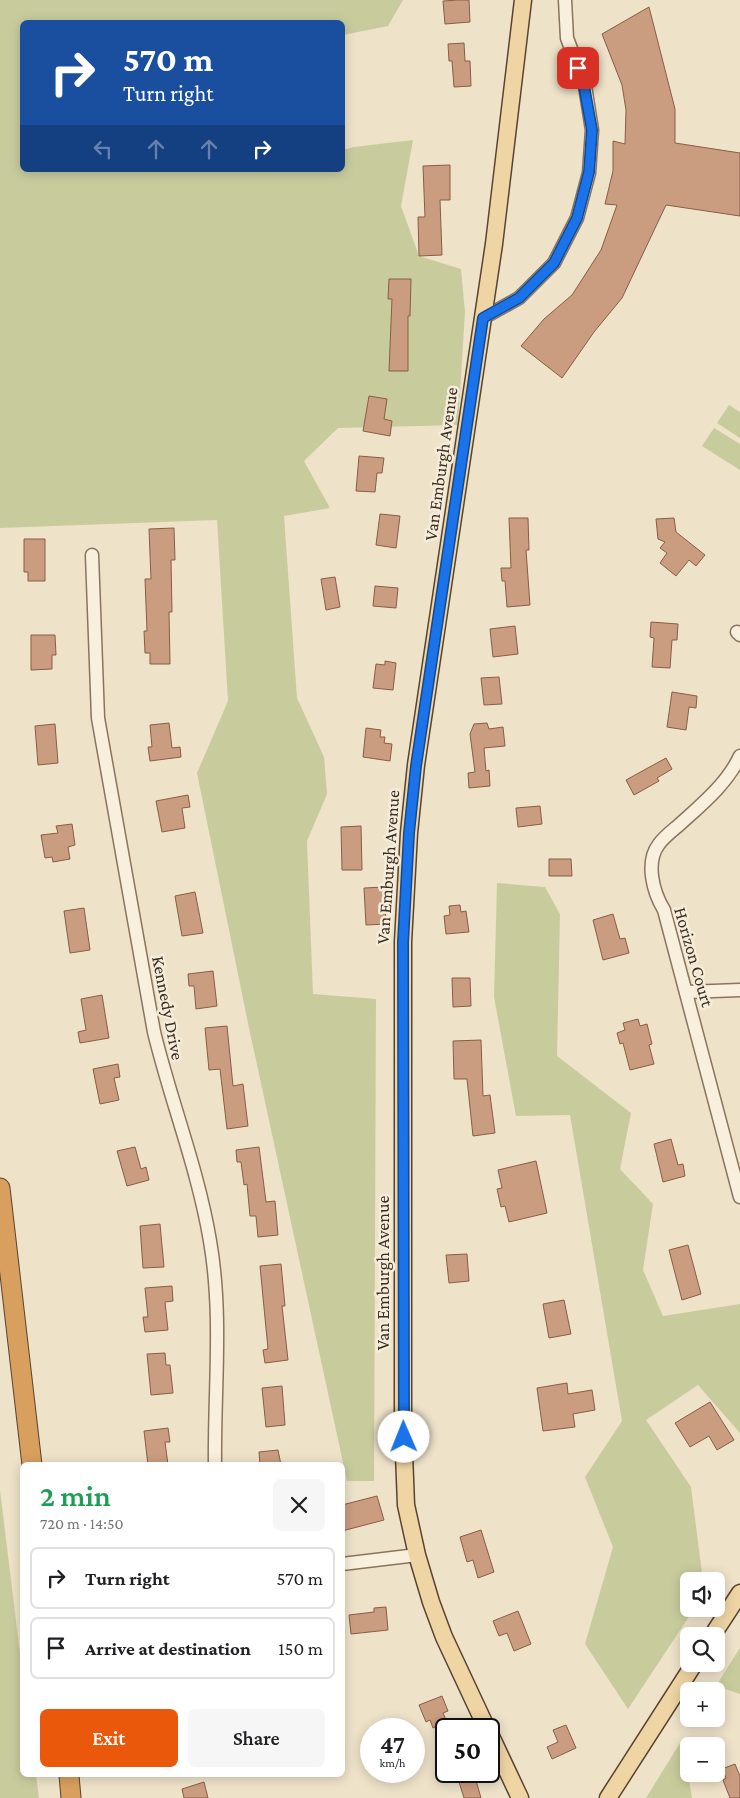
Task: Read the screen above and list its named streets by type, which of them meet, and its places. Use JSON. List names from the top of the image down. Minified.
{"streets":{"main road":["Van Emburgh Avenue"],"street":["Horizon Court","Kennedy Drive"]},"page":{"turn":["570 m","Turn right"],"heading":["2 min","720 m · 14:50"],"list":[{"name":"Turn right","value":"570 m"},{"name":"Arrive at destination","value":"150 m"}],"map_buttons":["+","−"],"buttons":["Exit","Share"],"speed":"47 km/h","limit":"50"}}
